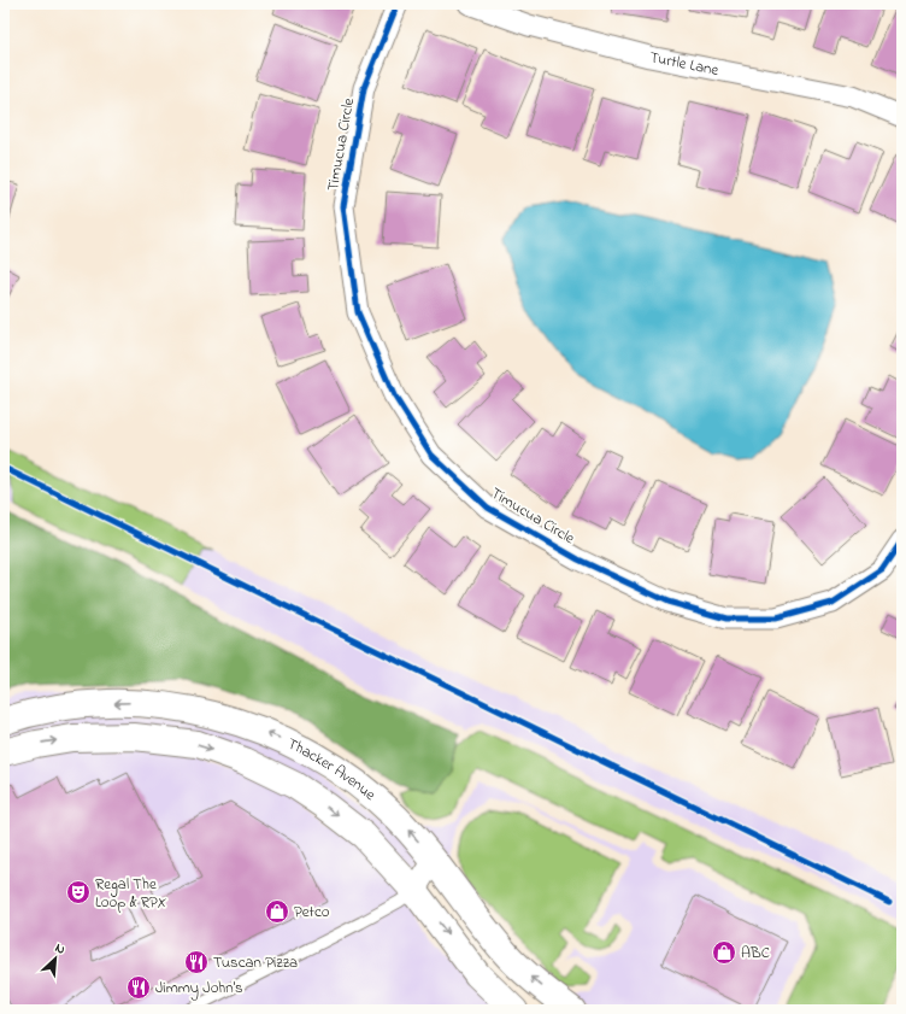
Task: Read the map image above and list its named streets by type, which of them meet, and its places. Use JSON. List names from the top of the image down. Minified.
{"streets":{"street":["Turtle Lane","Timucua Circle","Thacker Avenue"]},"places":{"theatre":["Regal The Loop & RPX"],"shop":["Petco","ABC"],"restaurant":["Tuscan Pizza","Jimmy John's"]},"north":"top right"}
